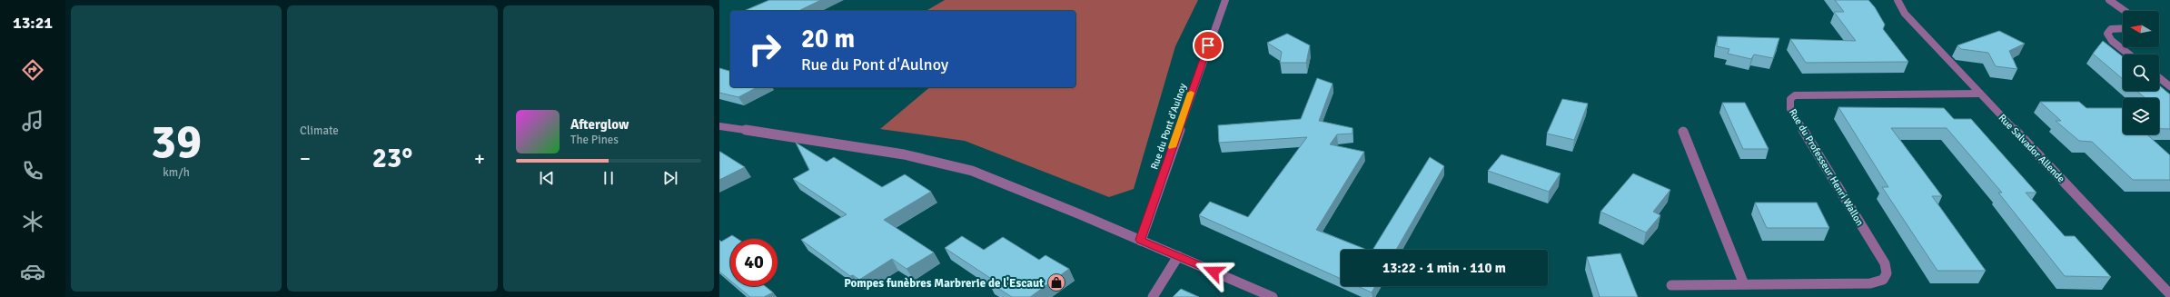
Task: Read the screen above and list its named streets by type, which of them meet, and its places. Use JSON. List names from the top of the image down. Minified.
{"streets":{"street":["Rue du Pont d'Aulnoy","Rue Salvador Allende","Rue du Professeur Henri Wallon"]},"crossings":[["Rue Salvador Allende","Rue du Professeur Henri Wallon"]],"places":{"shop":["Pompes funèbres Marbrerie de l'Escaut"]},"north":"left","page":{"tabs":"13:21","tile":[["39","km/h"],"Climate"],"turn":["20 m","Rue du Pont d'Aulnoy"],"song":["Afterglow","The Pines"],"heat":["−","23°","+"],"limit":"40","trip":"13:22 · 1 min · 110 m"}}
